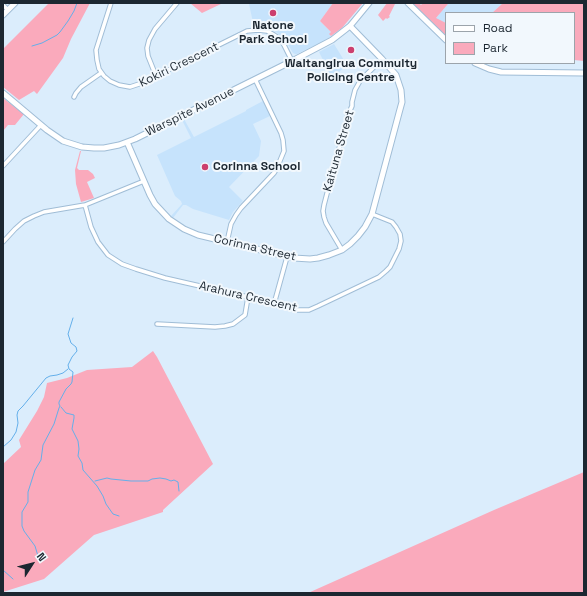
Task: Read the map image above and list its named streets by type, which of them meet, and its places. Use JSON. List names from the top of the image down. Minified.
{"streets":{"main road":["Warspite Avenue","Corinna Street"],"street":["Kokiri Crescent","Kaituna Street","Arahura Crescent"]},"crossings":[["Kokiri Crescent","Warspite Avenue"],["Warspite Avenue","Corinna Street"],["Kaituna Street","Corinna Street"],["Corinna Street","Arahura Crescent"]],"places":["Natone Park School","Waitangirua Commuity Policing Centre","Corinna School"],"legend":["Road","Park"],"north":"top right"}
